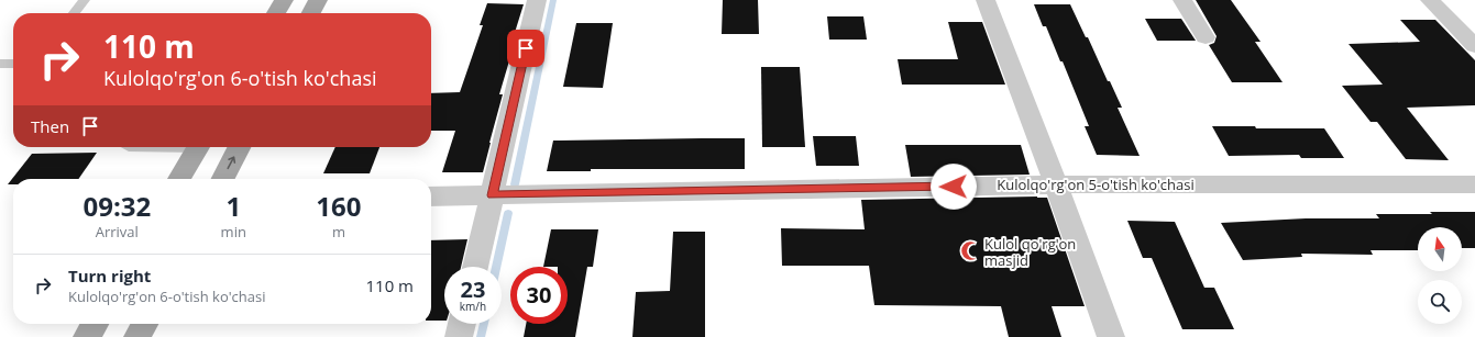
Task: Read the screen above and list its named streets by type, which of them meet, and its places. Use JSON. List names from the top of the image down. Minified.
{"streets":{"street":["Kulolqo'rg'on 5-o'tish ko'chasi"]},"places":{"mosque":["Kulol qo'rg'on masjid"]},"north":"top","page":{"turn":["110 m","Kulolqo'rg'on 6-o'tish ko'chasi"],"then":"Then","eta":["09:32","Arrival","1","min","160","m"],"list":[{"name":"Turn right","note":"Kulolqo'rg'on 6-o'tish ko'chasi","value":"110 m"}],"speed":"23 km/h","limit":"30"}}
